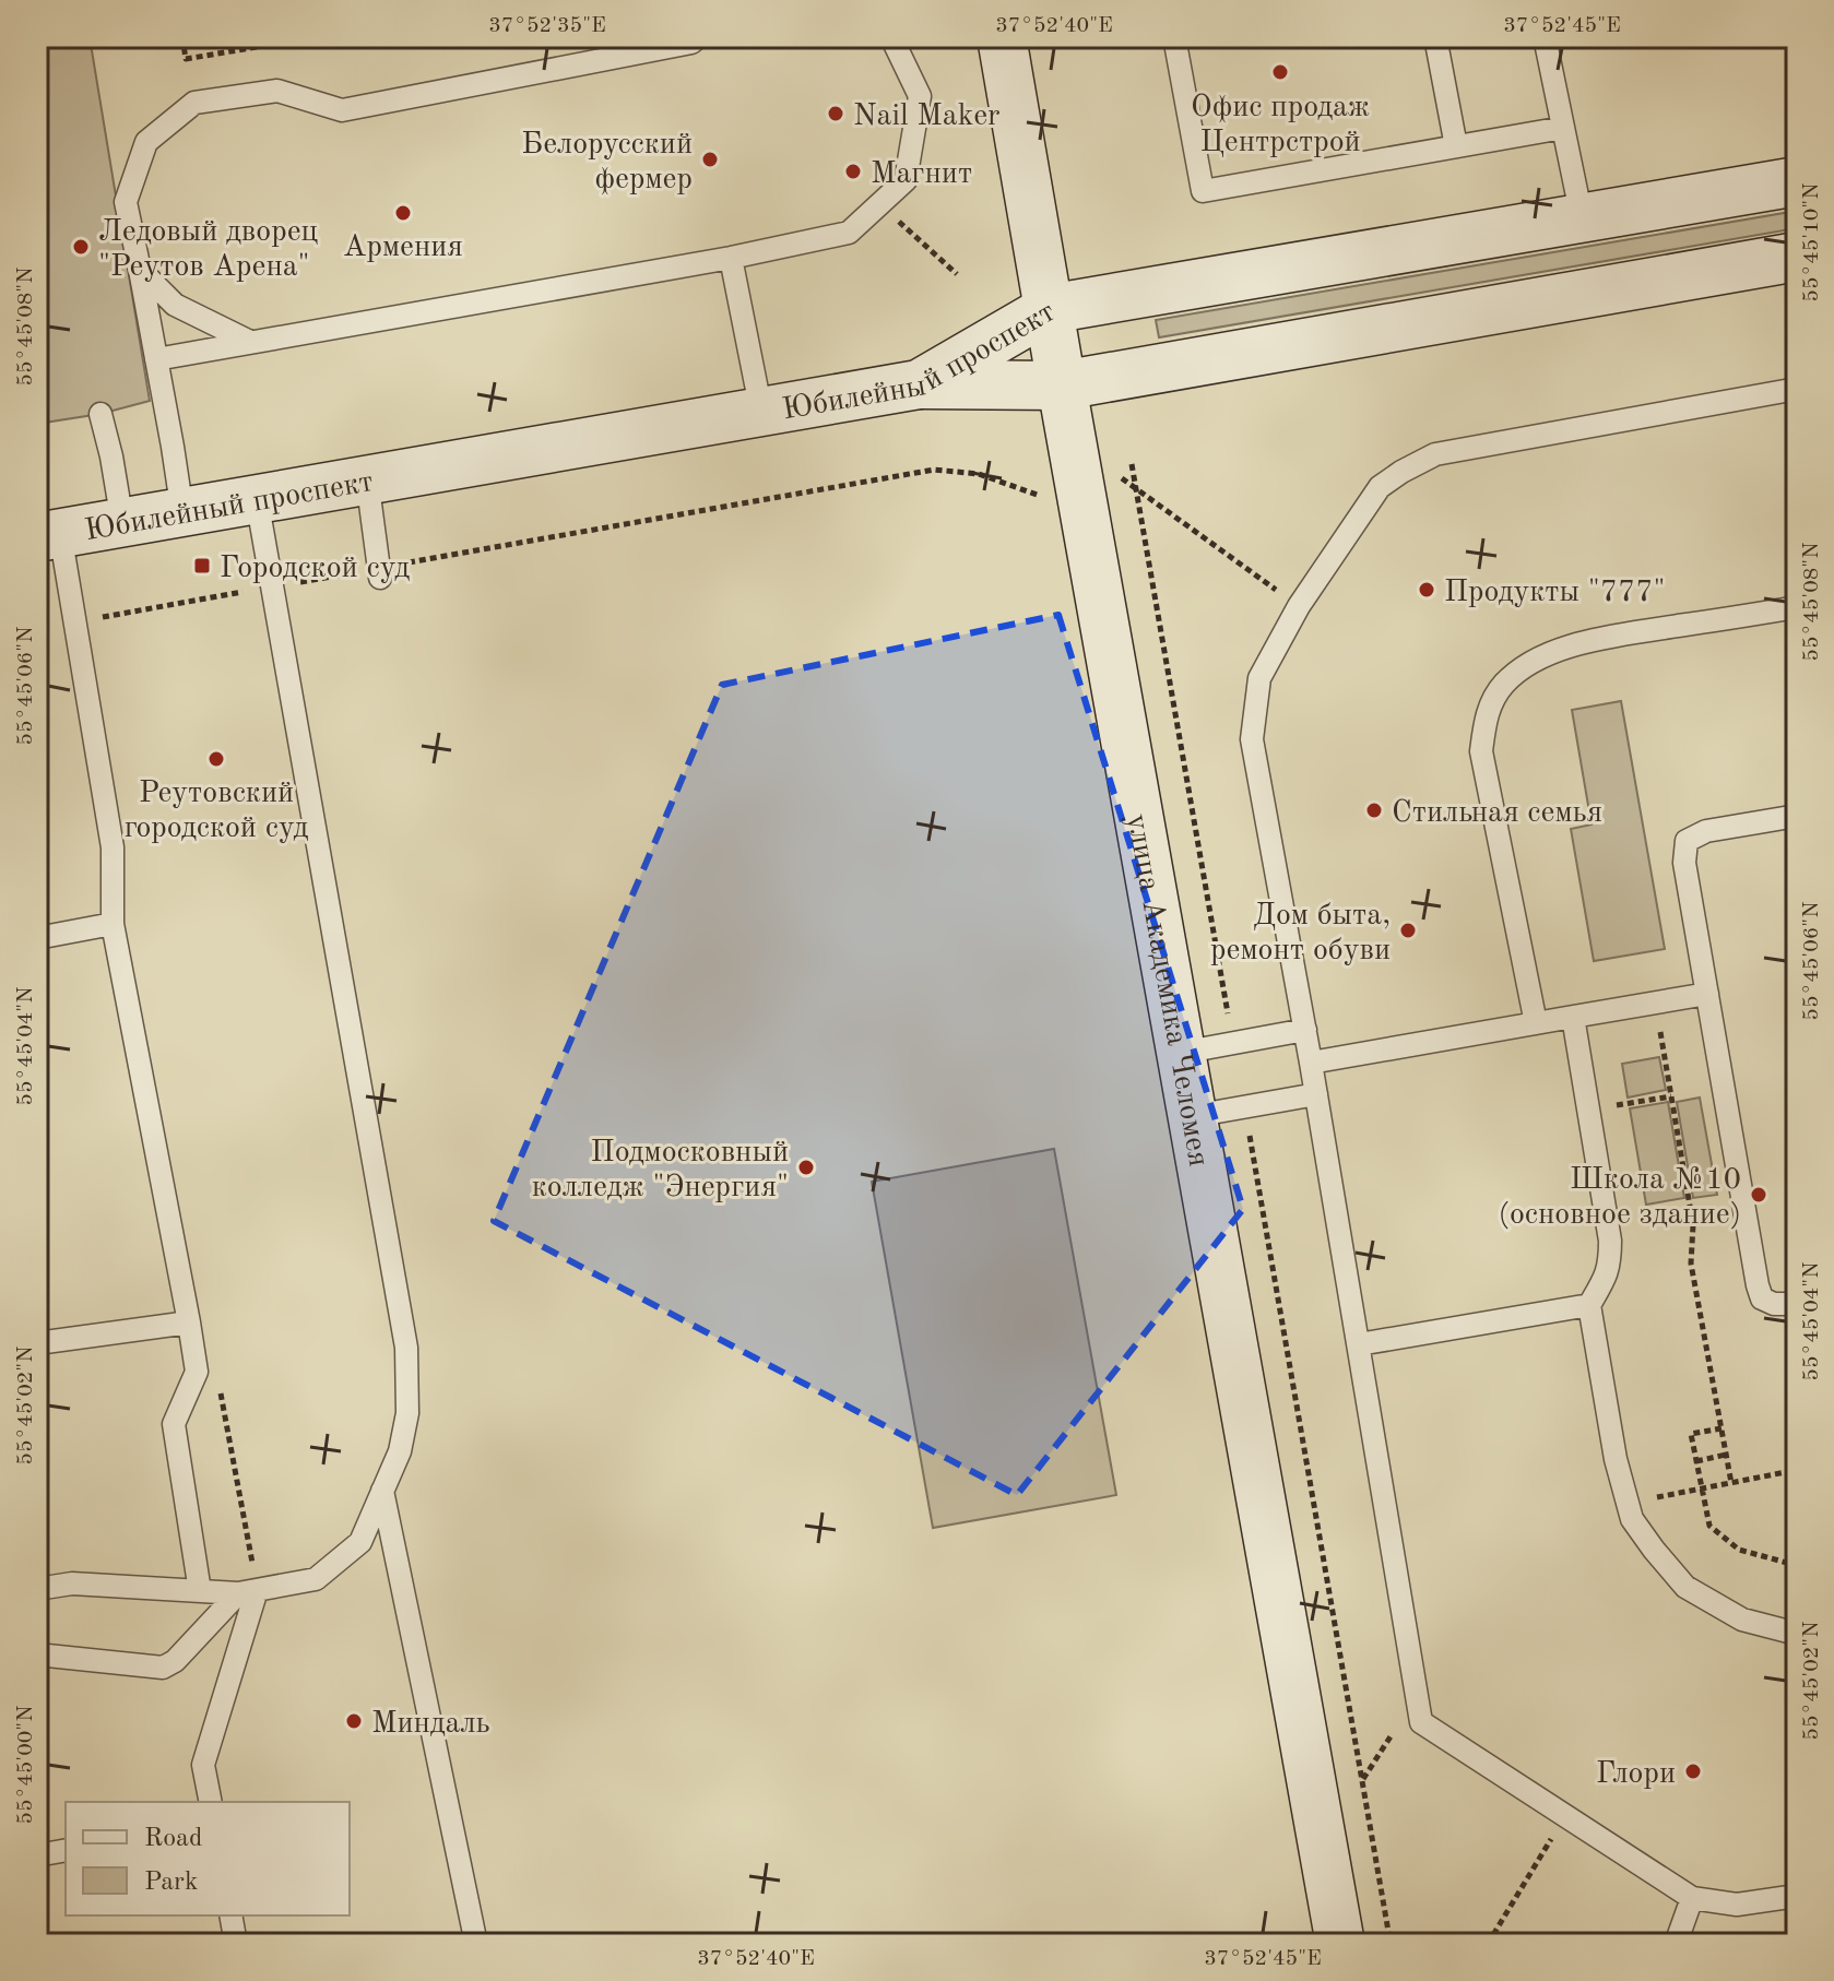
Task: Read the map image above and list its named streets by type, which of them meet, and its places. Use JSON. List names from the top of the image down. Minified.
{"streets":{"street":["Юбилейный проспект","улица Академика Челомея"]},"crossings":[["Юбилейный проспект","улица Академика Челомея"]],"places":{"other":["Офис продаж Центрстрой","Nail Maker","Белорусский фермер","Магнит","Армения","Ледовый дворец \"Реутов Арена\"","Продукты \"777\"","Реутовский городской суд","Стильная семья","Дом быта, ремонт обуви","Подмосковный колледж \"Энергия\"","Школа №10 (основное здание)","Миндаль","Глори"],"transit":["Городской суд"]},"legend":["Road","Park"],"coordinates":["37°52'35\"E","37°52'40\"E","37°52'45\"E","55°45'10\"N","55°45'08\"N","55°45'06\"N","55°45'04\"N","55°45'02\"N","55°45'00\"N"]}
